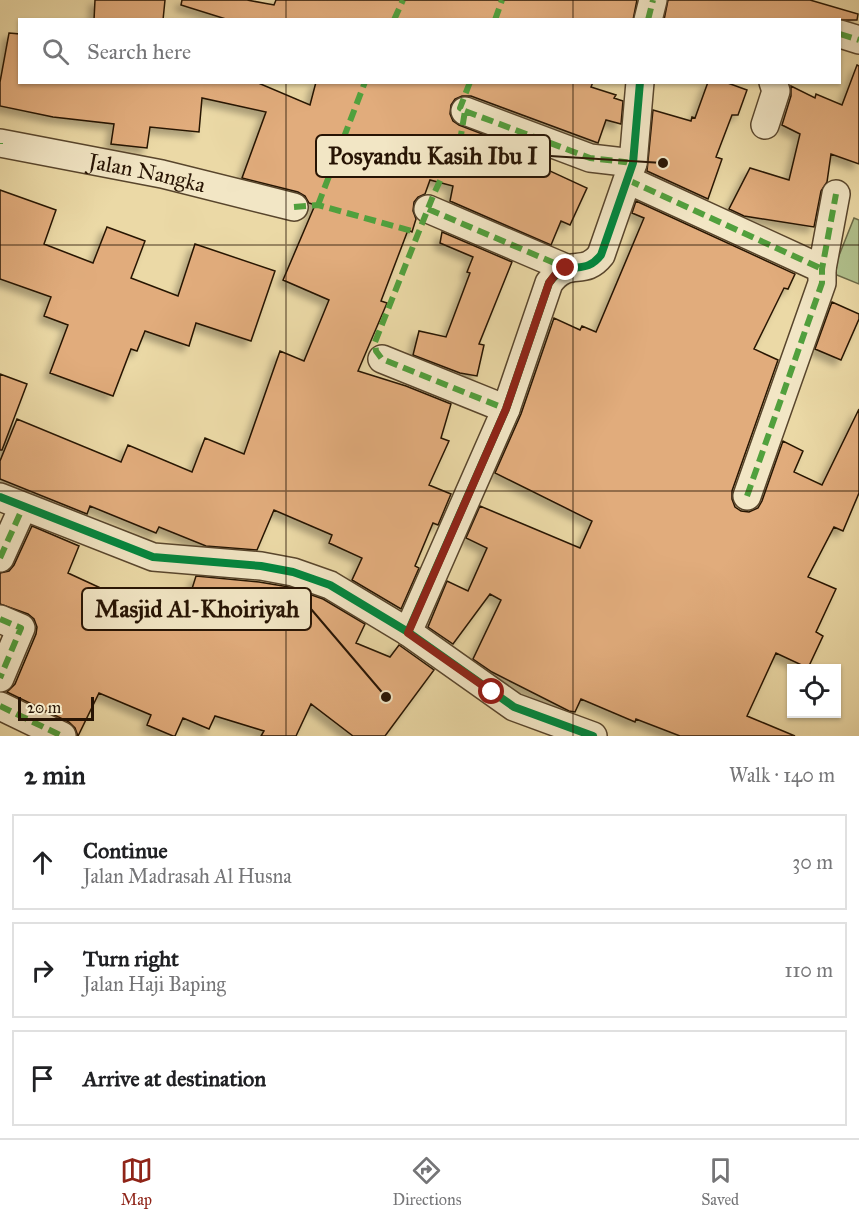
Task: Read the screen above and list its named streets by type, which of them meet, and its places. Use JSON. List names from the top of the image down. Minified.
{"streets":{"street":["Jalan Nangka"]},"places":["Posyandu Kasih Ibu I","Masjid Al-Khoiriyah"],"scale_bar":"20 m","page":{"search":"Search here","scale":"20 m","heading":["2 min","Walk · 140 m"],"list":[["Continue","Jalan Madrasah Al Husna","30 m"],["Turn right","Jalan Haji Baping","110 m"],"Arrive at destination"],"nav":["Map","Directions","Saved"]}}
